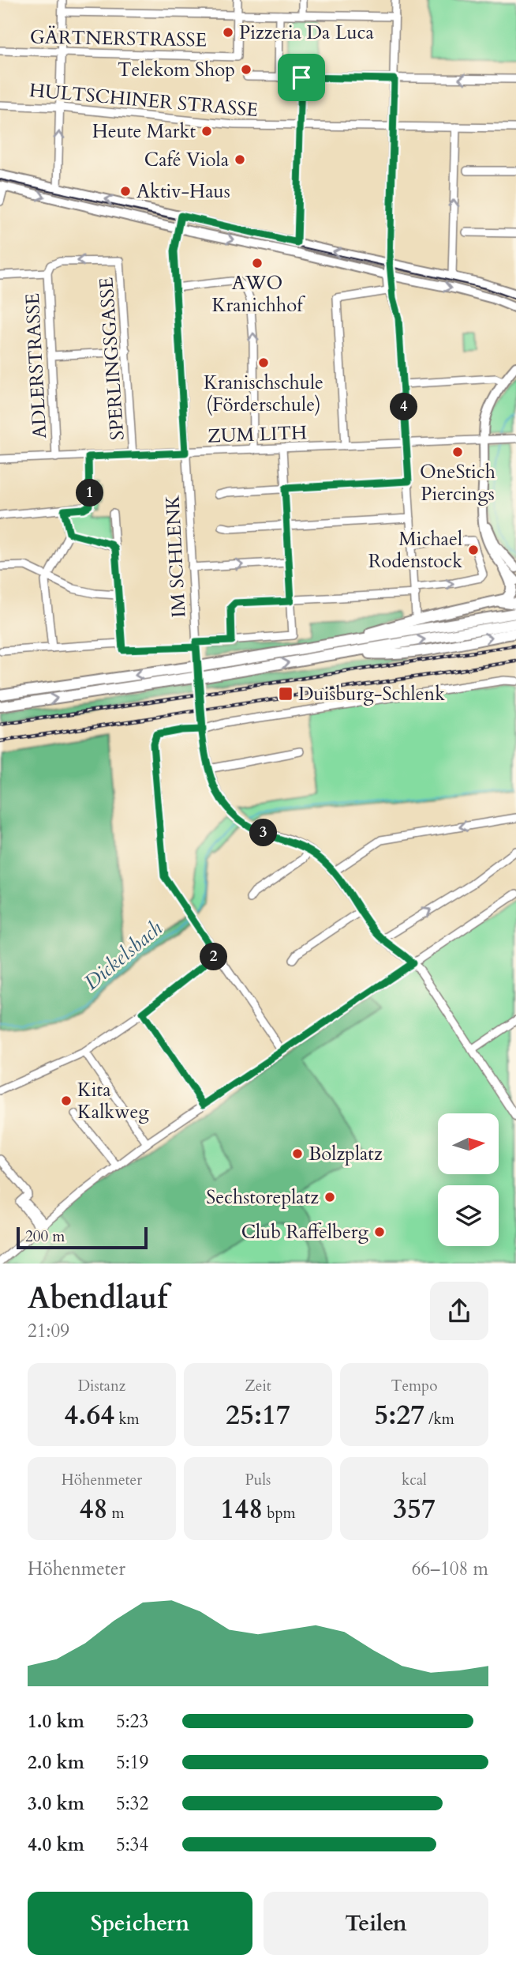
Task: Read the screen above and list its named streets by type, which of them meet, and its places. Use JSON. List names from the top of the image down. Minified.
{"streets":{"street":["GÄRTNERSTRASSE","HULTSCHINER STRASSE","SPERLINGSGASSE","ADLERSTRASSE","ZUM LITH","IM SCHLENK"]},"crossings":[["SPERLINGSGASSE","ADLERSTRASSE"],["SPERLINGSGASSE","ZUM LITH"],["ADLERSTRASSE","ZUM LITH"],["ZUM LITH","IM SCHLENK"]],"water":["Dickelsbach"],"places":{"other":["Pizzeria Da Luca","Telekom Shop","Heute Markt","Café Viola","Aktiv-Haus","AWO Kranichhof","Kranischschule (Förderschule)","OneStich Piercings","Michael Rodenstock","Kita Kalkweg","Bolzplatz","Sechstoreplatz","Club Raffelberg"],"transit":["Duisburg-Schlenk"]},"scale_bar":"200 m","north":"right","page":{"pins":["4","1","3","2"],"scale":"200 m","heading":["Abendlauf","21:09"],"stats":[["Distanz","4.64 km"],["Zeit","25:17"],["Tempo","5:27 /km"],["Höhenmeter","48 m"],["Puls","148 bpm"],["kcal","357"]],"chart":["Höhenmeter","66–108 m"],"list":[{"name":"1.0 km","note":"5:23"},{"name":"2.0 km","note":"5:19"},{"name":"3.0 km","note":"5:32"},{"name":"4.0 km","note":"5:34"}],"buttons":["Speichern","Teilen"]}}
